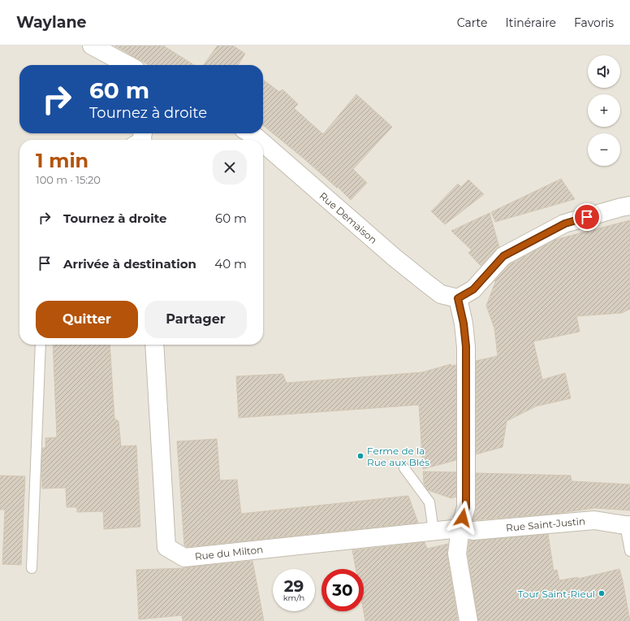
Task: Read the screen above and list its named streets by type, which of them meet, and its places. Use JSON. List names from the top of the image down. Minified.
{"streets":{"street":["Rue Demaison","Rue Saint-Justin","Rue du Milton"]},"crossings":[["Rue Saint-Justin","Rue du Milton"]],"places":["Ferme de la Rue aux Blés","Tour Saint-Rieul"],"page":{"header":"Waylane","nav":["Carte","Itinéraire","Favoris"],"map_buttons":["+","−"],"turn":["60 m","Tournez à droite"],"heading":["1 min","100 m · 15:20"],"list":[{"name":"Tournez à droite","value":"60 m"},{"name":"Arrivée à destination","value":"40 m"}],"buttons":["Quitter","Partager"],"speed":"29 km/h","limit":"30"}}
